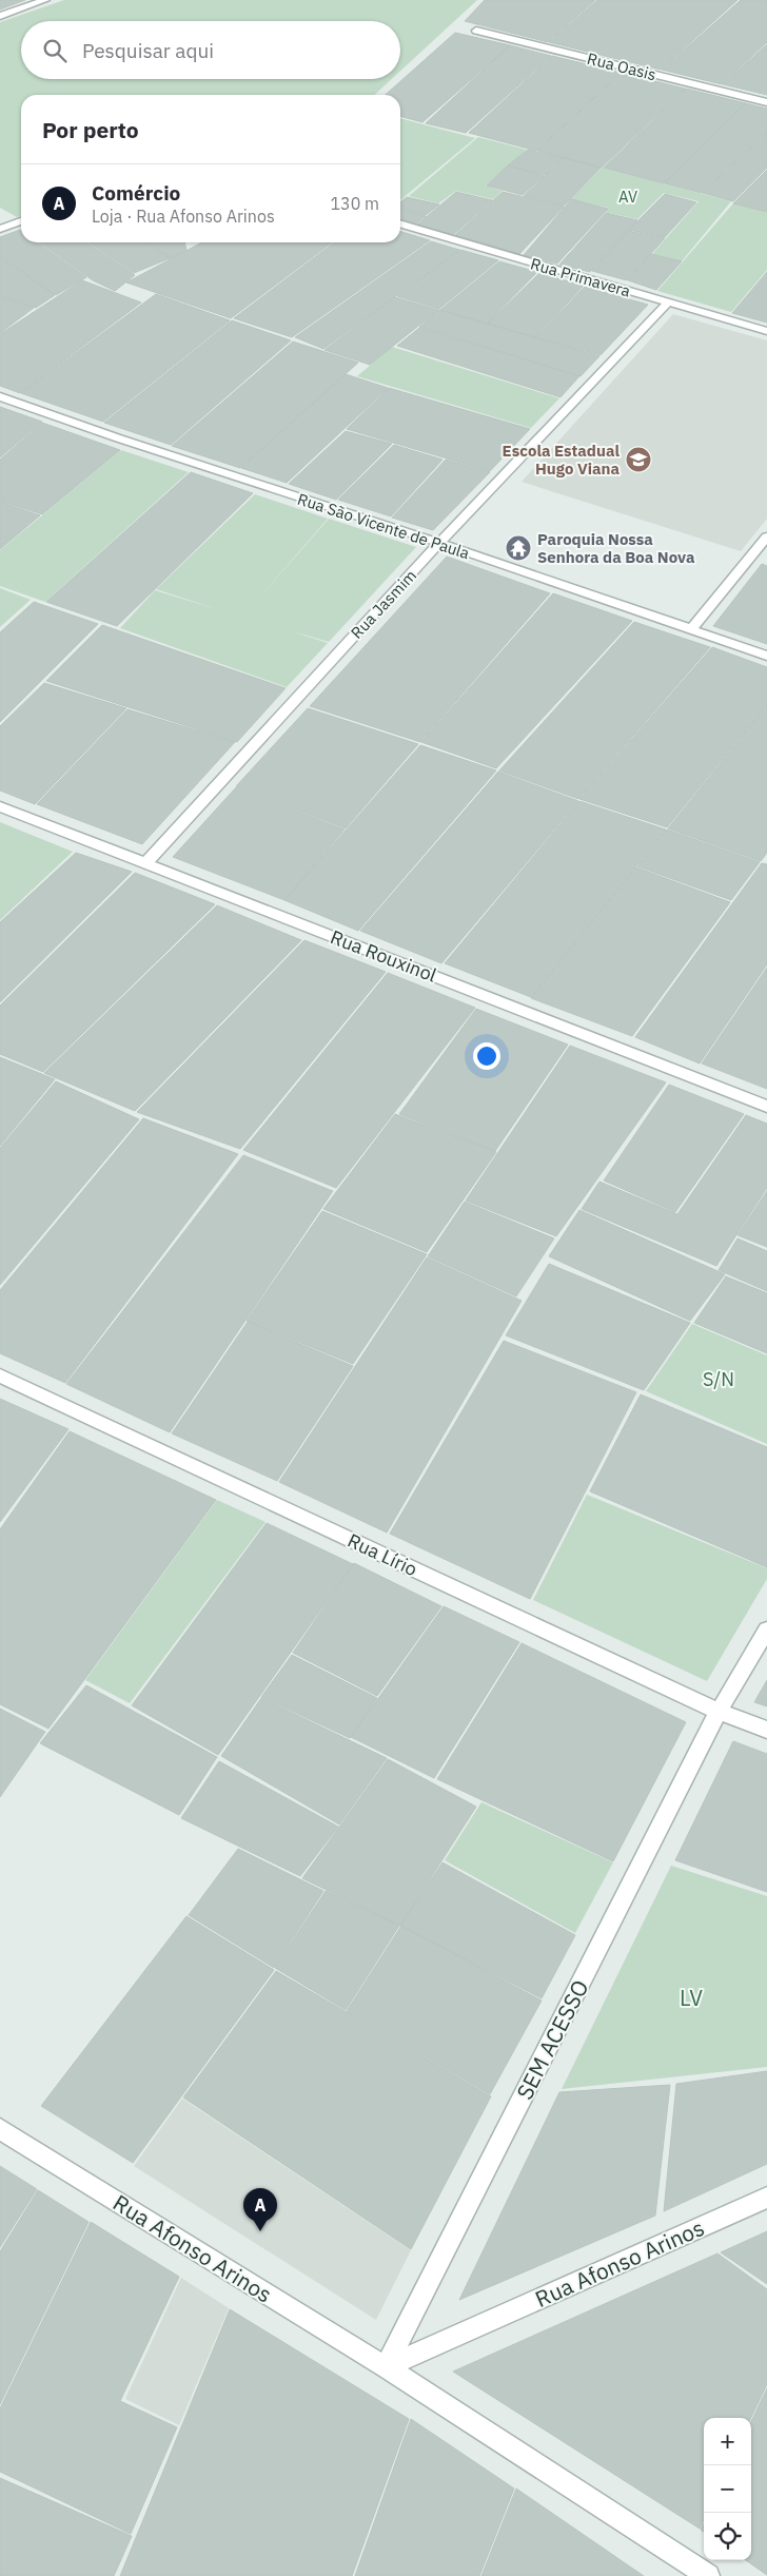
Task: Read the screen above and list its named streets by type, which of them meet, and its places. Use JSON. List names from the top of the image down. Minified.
{"streets":{"street":["Rua Oasis","Rua Primavera","Rua São Vicente de Paula","Rua Jasmim","Rua Rouxinol","Rua Lírio","SEM ACESSO","Rua Afonso Arinos"]},"crossings":[["Rua Primavera","Rua Jasmim"],["Rua São Vicente de Paula","Rua Jasmim"],["Rua Jasmim","Rua Rouxinol"],["Rua Lírio","SEM ACESSO"],["SEM ACESSO","Rua Afonso Arinos"]],"parks":["AV","S/N","LV"],"places":{"school or university":["Escola Estadual Hugo Viana"],"temple":["Paroquia Nossa Senhora da Boa Nova"]},"page":{"search":"Pesquisar aqui","heading":"Por perto","list":[{"mark":"A","name":"Comércio","note":"Loja · Rua Afonso Arinos","value":"130 m"}],"pins":"A","map_buttons":["+","−"]}}
